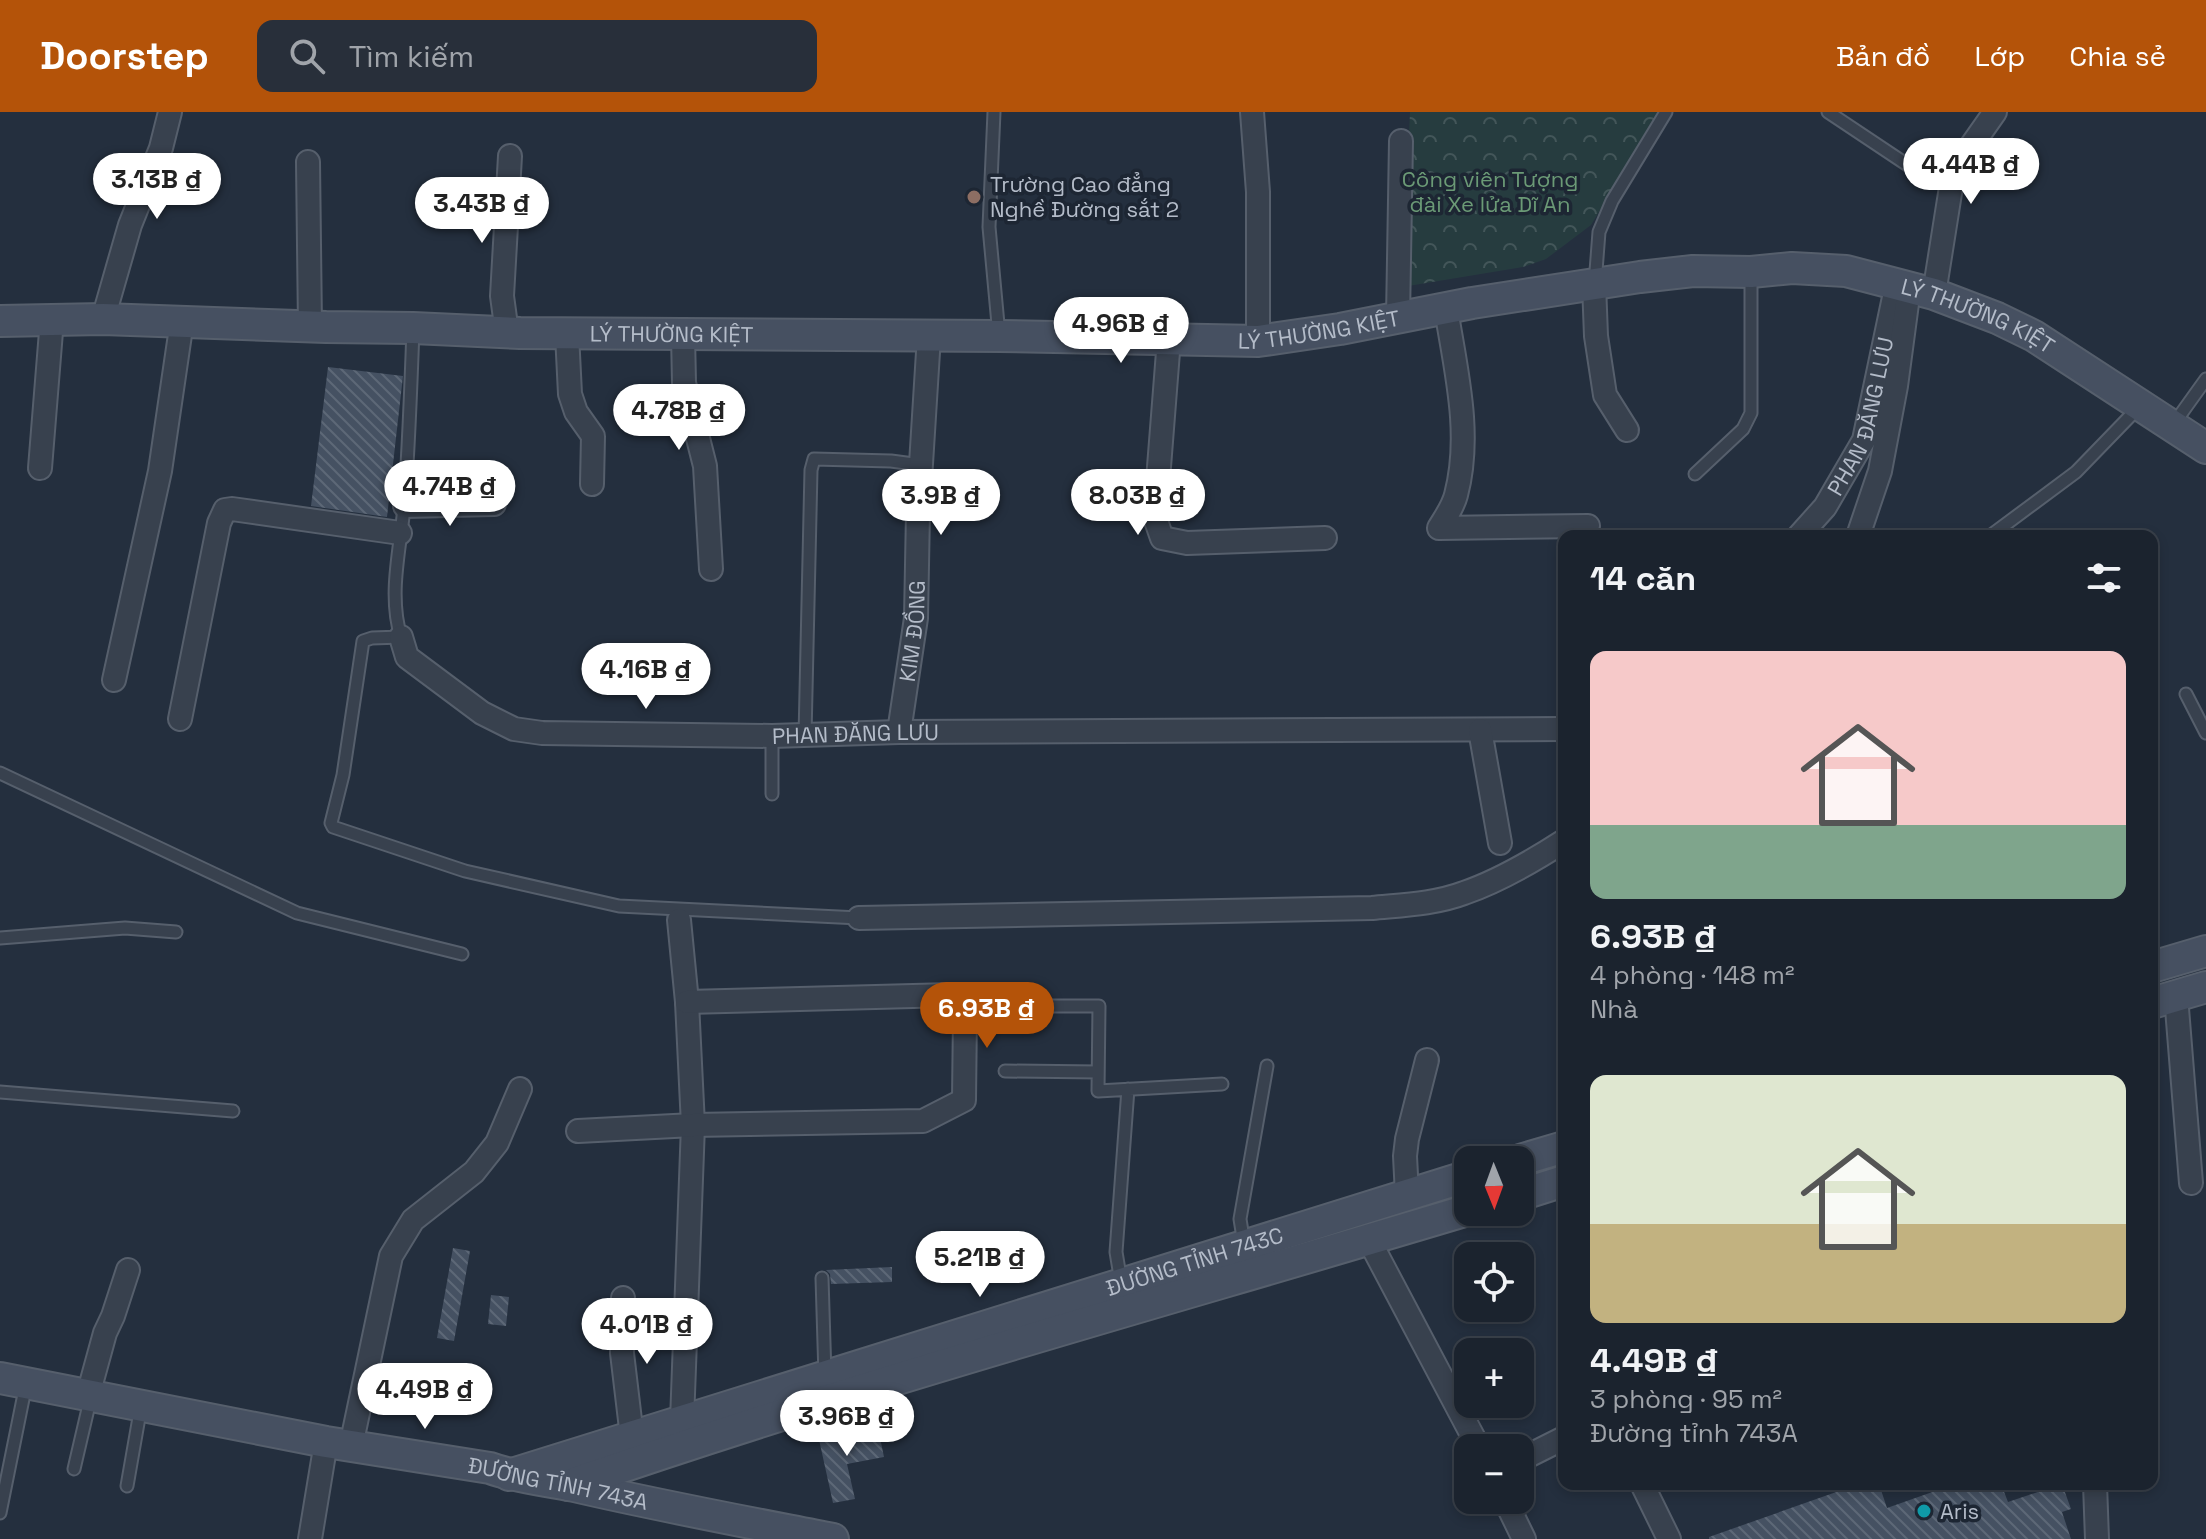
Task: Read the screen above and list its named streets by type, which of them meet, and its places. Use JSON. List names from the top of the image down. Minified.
{"streets":{"main road":["LÝ THƯỜNG KIỆT","ĐƯỜNG TỈNH 743C","ĐƯỜNG TỈNH 743A"],"street":["PHAN ĐĂNG LƯU","KIM ĐỒNG"]},"crossings":[["LÝ THƯỜNG KIỆT","PHAN ĐĂNG LƯU"],["LÝ THƯỜNG KIỆT","KIM ĐỒNG"],["PHAN ĐĂNG LƯU","KIM ĐỒNG"],["ĐƯỜNG TỈNH 743C","ĐƯỜNG TỈNH 743A"]],"parks":["Công viên Tượng đài Xe lửa Dĩ An"],"places":["Trường Cao đẳng Nghề Đường sắt 2","Aris"],"north":"bottom","page":{"header":"Doorstep","search":"Tìm kiếm","nav":["Bản đồ","Lớp","Chia sẻ"],"price":["4.44B ₫","3.13B ₫","3.43B ₫","4.96B ₫","4.78B ₫","4.74B ₫","3.9B ₫","8.03B ₫","4.16B ₫","6.93B ₫","5.21B ₫","4.01B ₫","4.49B ₫","3.96B ₫"],"heading":"14 căn","list":[{"name":"6.93B ₫","note":"4 phòng · 148 m² · Nhà"},{"name":"4.49B ₫","note":"3 phòng · 95 m² · Đường tỉnh 743A"}],"map_buttons":["+","−"]}}
